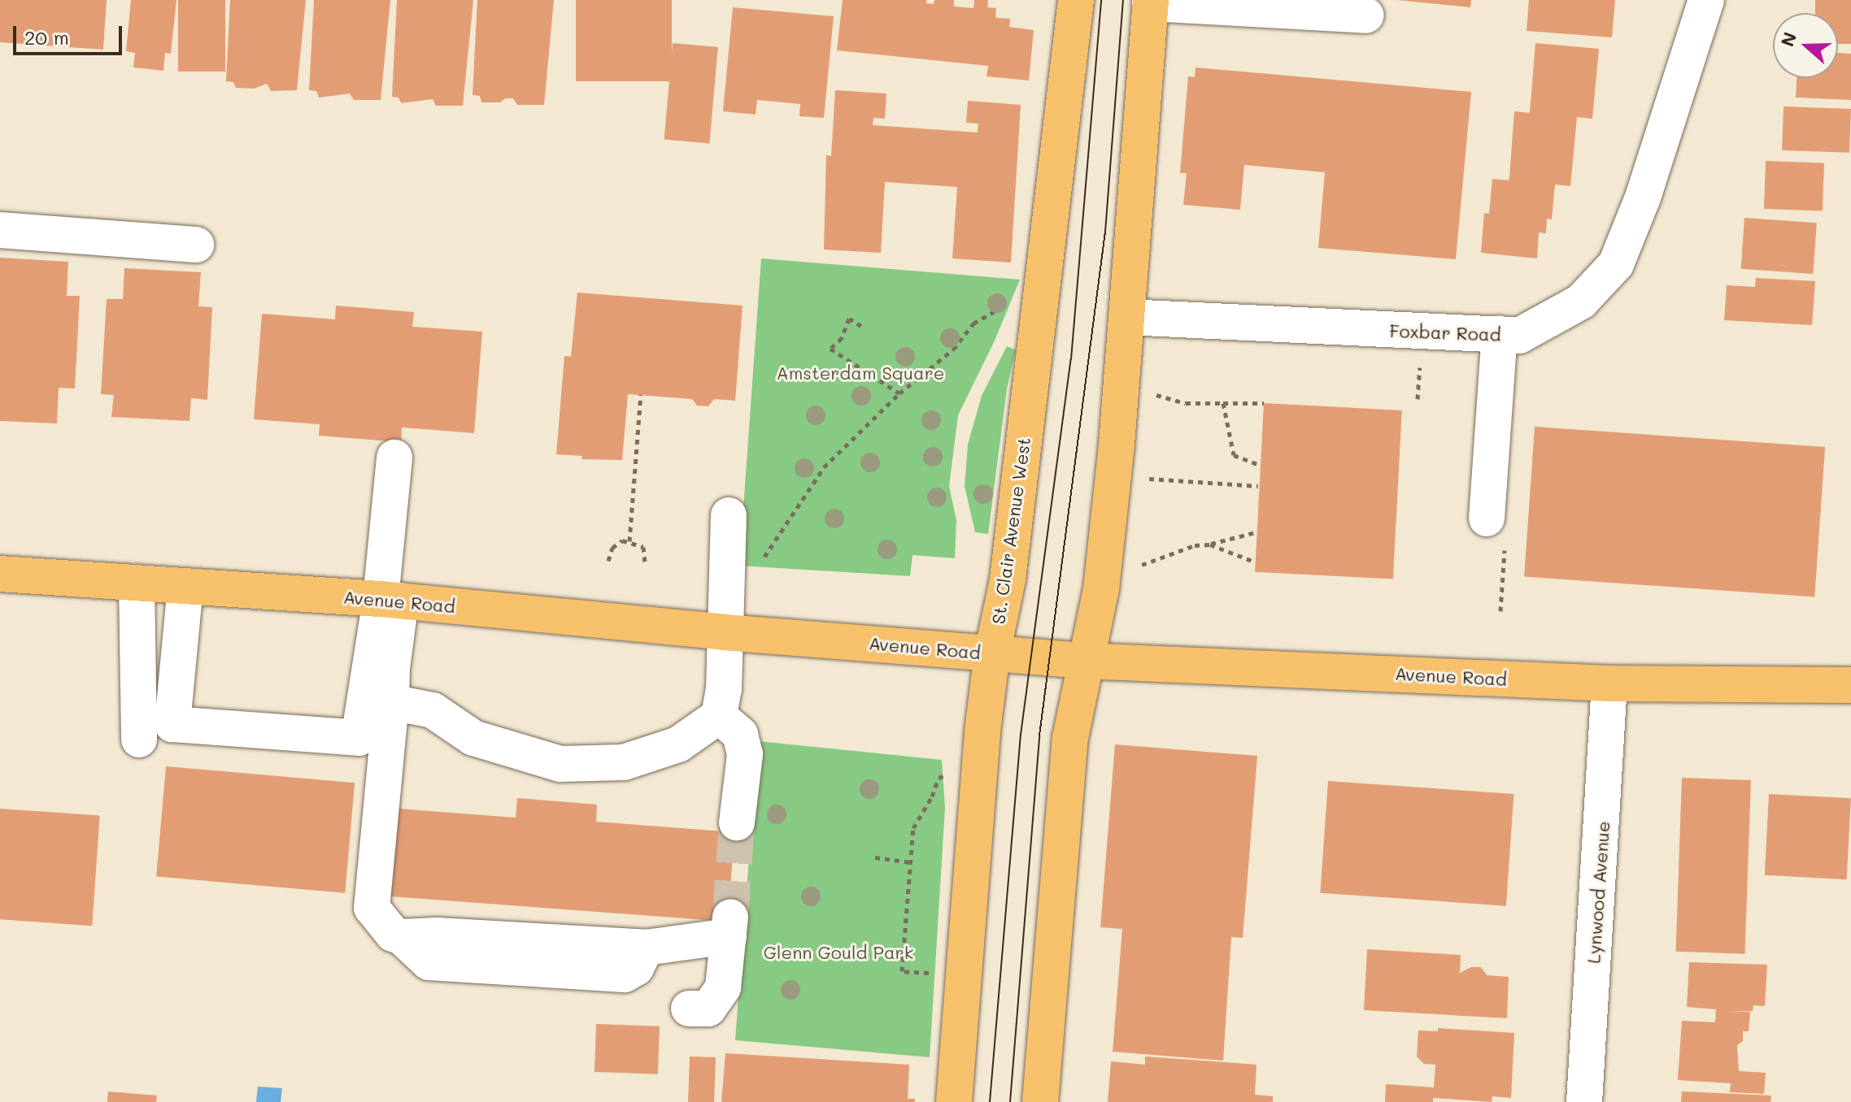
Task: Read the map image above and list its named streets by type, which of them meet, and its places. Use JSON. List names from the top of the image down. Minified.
{"streets":{"main road":["St. Clair Avenue West","Avenue Road"],"street":["Foxbar Road","Lynwood Avenue"]},"crossings":[["St. Clair Avenue West","Avenue Road"],["Avenue Road","Lynwood Avenue"]],"parks":["Amsterdam Square","Glenn Gould Park"],"scale_bar":"20 m","north":"left"}
